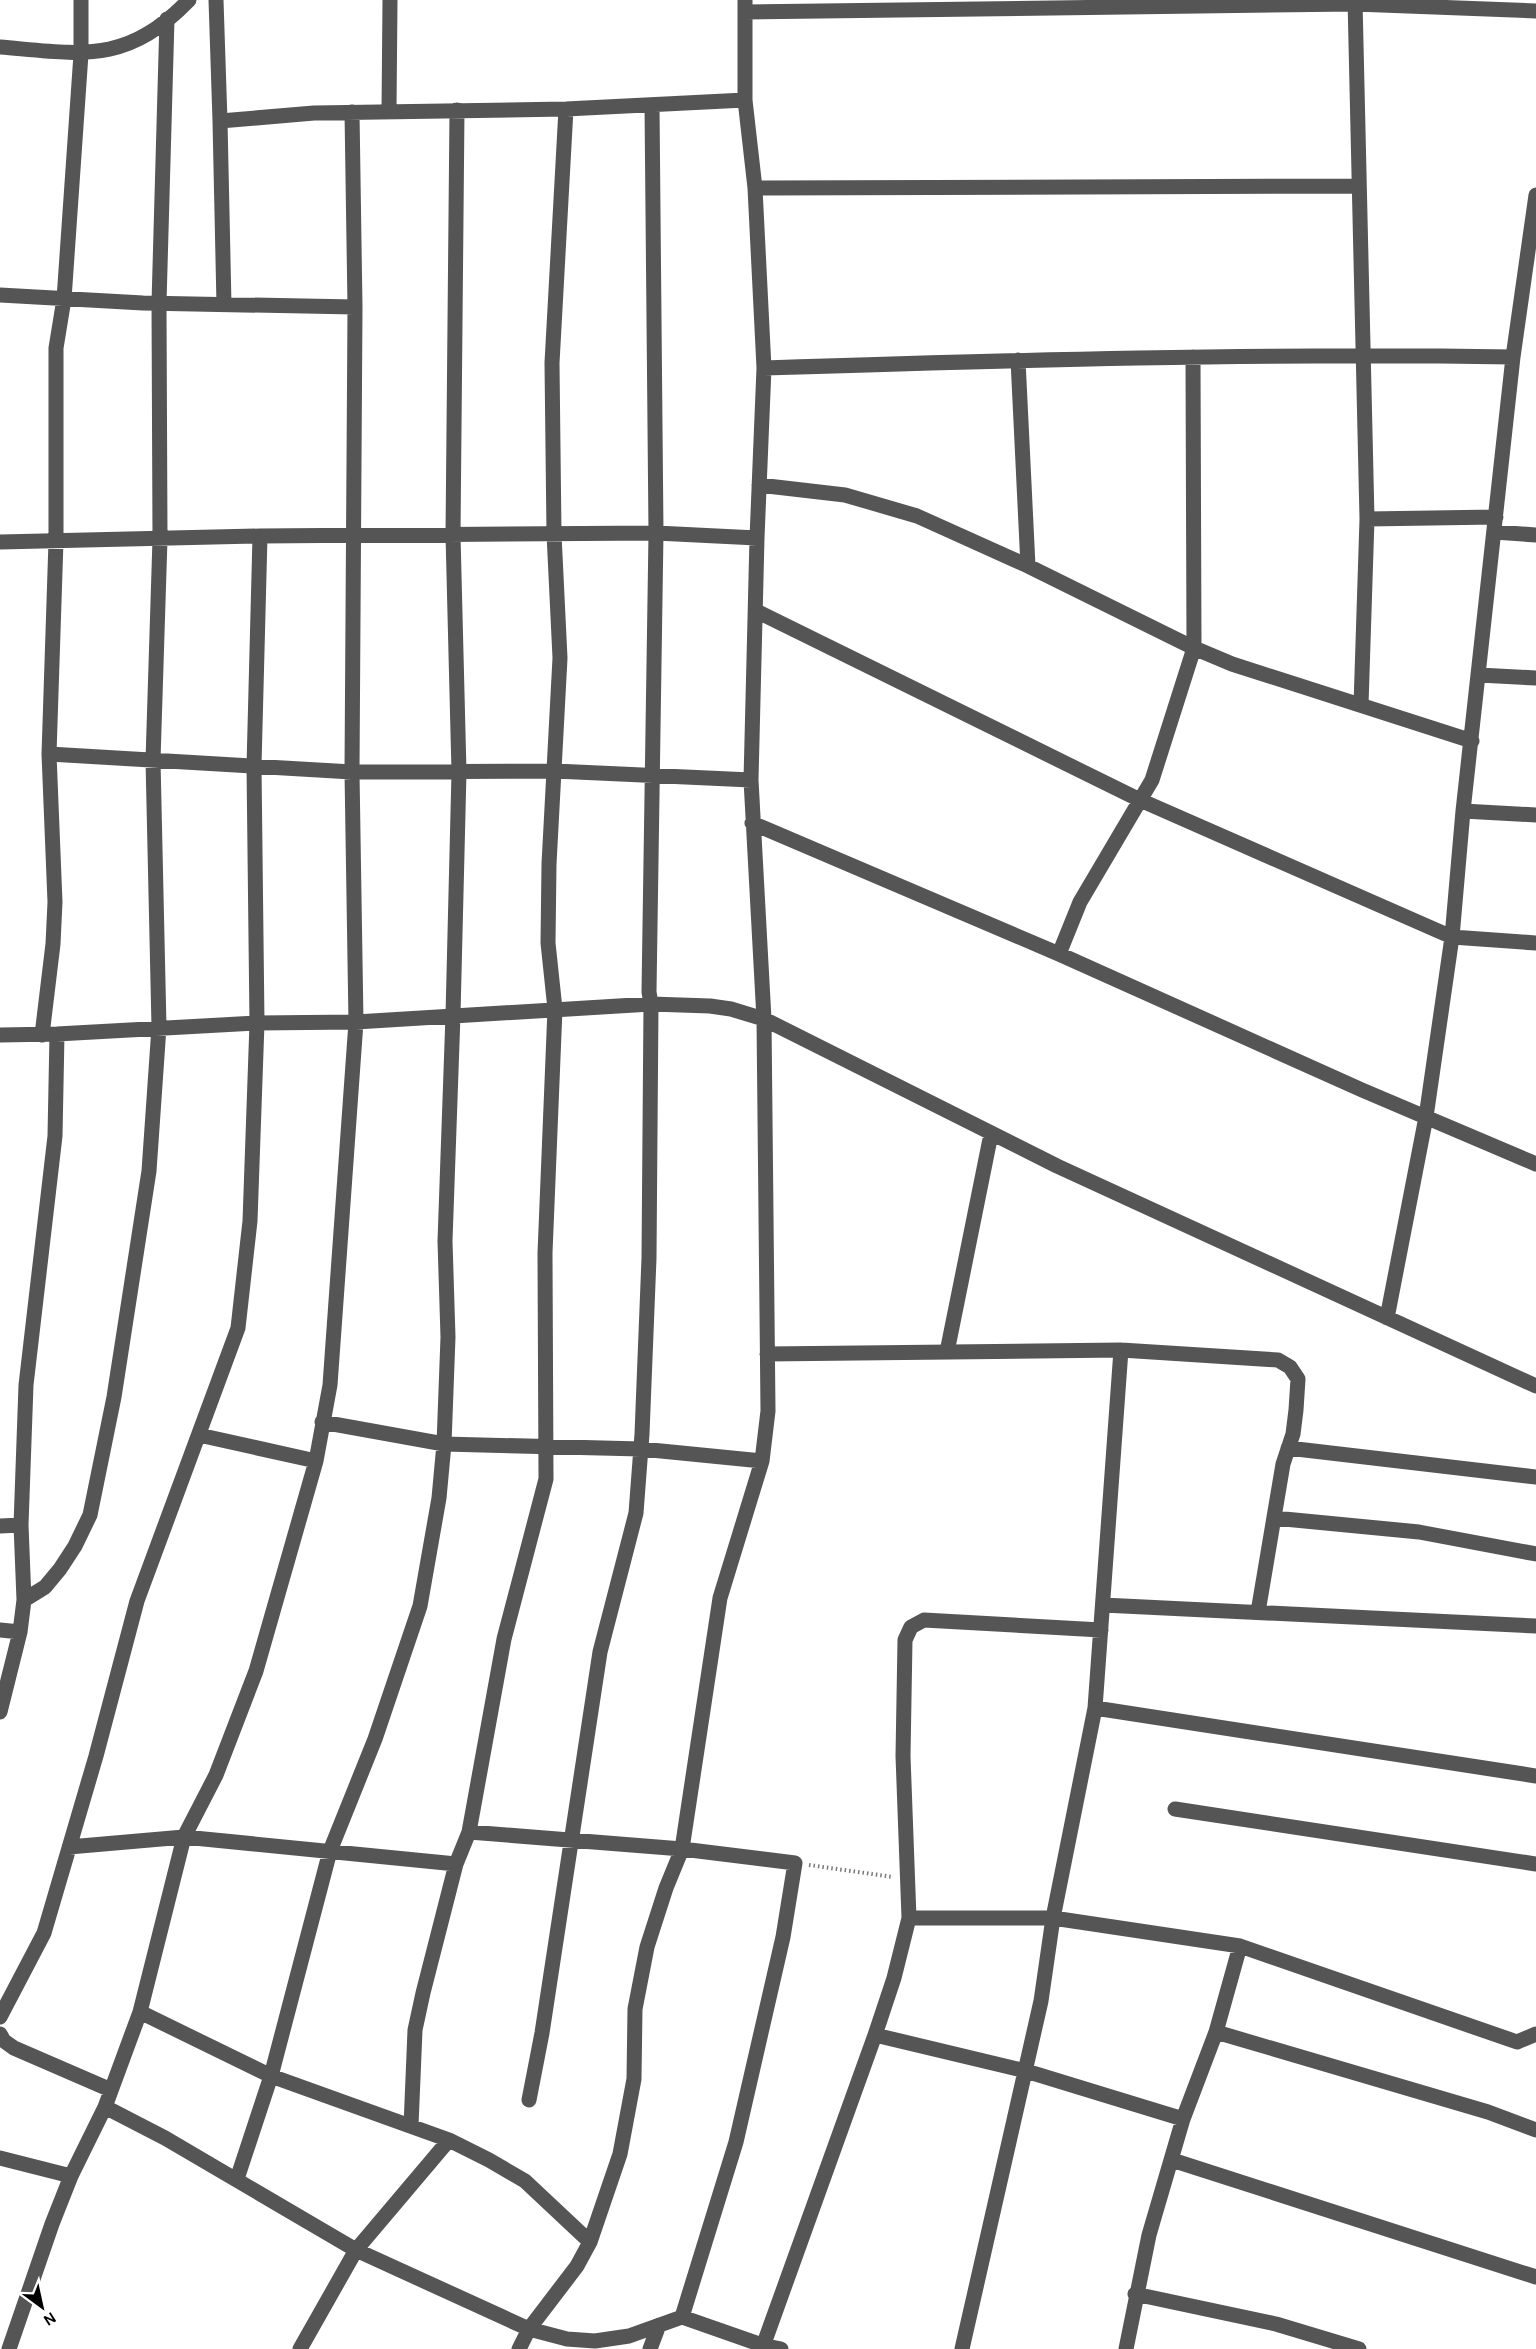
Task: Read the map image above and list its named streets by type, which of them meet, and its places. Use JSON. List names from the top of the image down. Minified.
{"north":"bottom right"}
